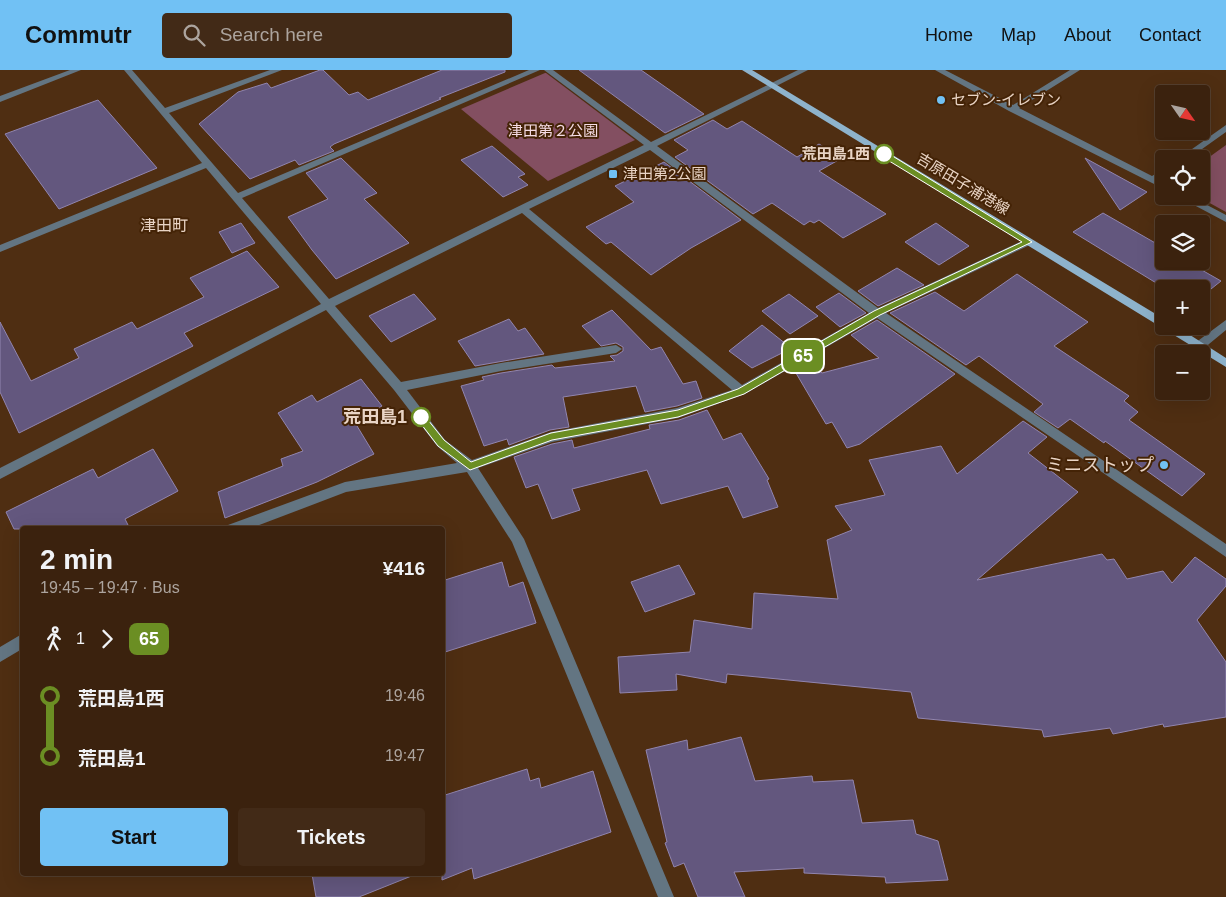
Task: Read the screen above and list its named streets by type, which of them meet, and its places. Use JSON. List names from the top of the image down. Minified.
{"streets":{"main road":["吉原田子浦港線"]},"districts":["津田町"],"parks":["津田第２公園"],"places":{"other":["セブン-イレブン","荒田島1西","荒田島1","ミニストップ"],"transit":["津田第2公園"]},"lines":["bus line 65"],"north":"bottom right","page":{"header":"Commutr","search":"Search here","nav":["Home","Map","About","Contact"],"on_map":"65","map_buttons":["+","−"],"heading":["2 min","19:45 – 19:47 · Bus","¥416"],"legs":["1","65"],"list":[{"name":"荒田島1西","value":"19:46"},{"name":"荒田島1","value":"19:47"}],"buttons":["Start","Tickets"]}}
